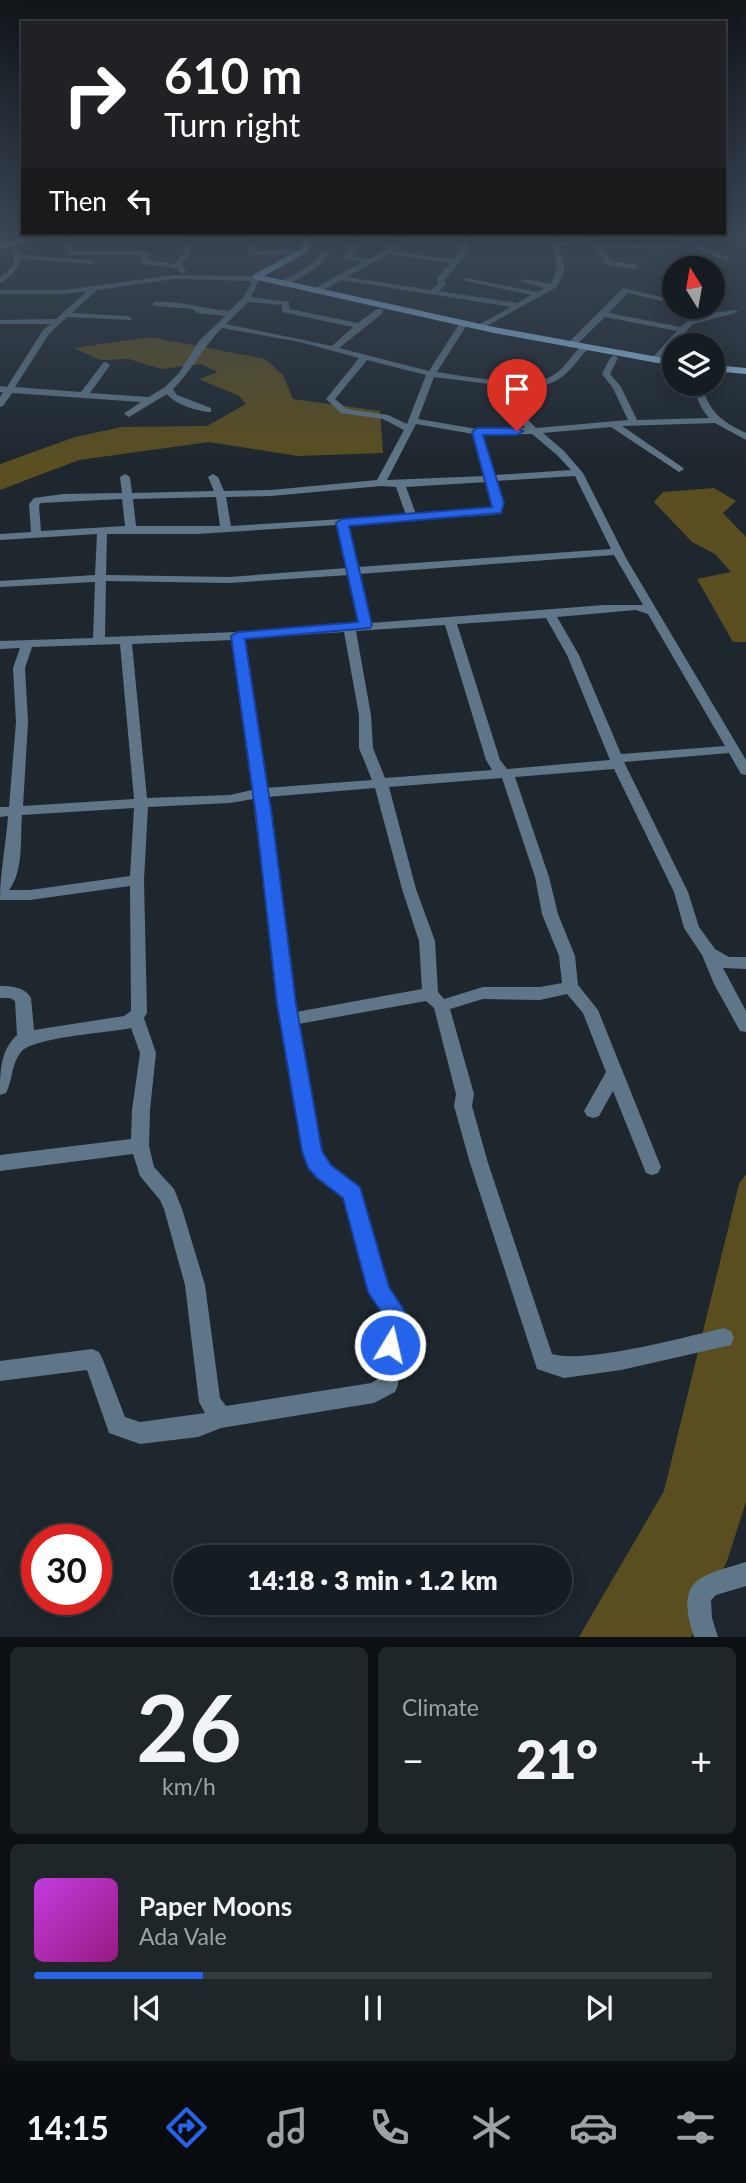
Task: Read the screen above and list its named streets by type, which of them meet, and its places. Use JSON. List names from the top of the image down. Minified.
{"north":"top","page":{"turn":["610 m","Turn right"],"then":"Then","limit":"30","trip":"14:18 · 3 min · 1.2 km","tile":[["26","km/h"],"Climate"],"heat":["−","21°","+"],"song":["Paper Moons","Ada Vale"],"tabs":"14:15"}}
